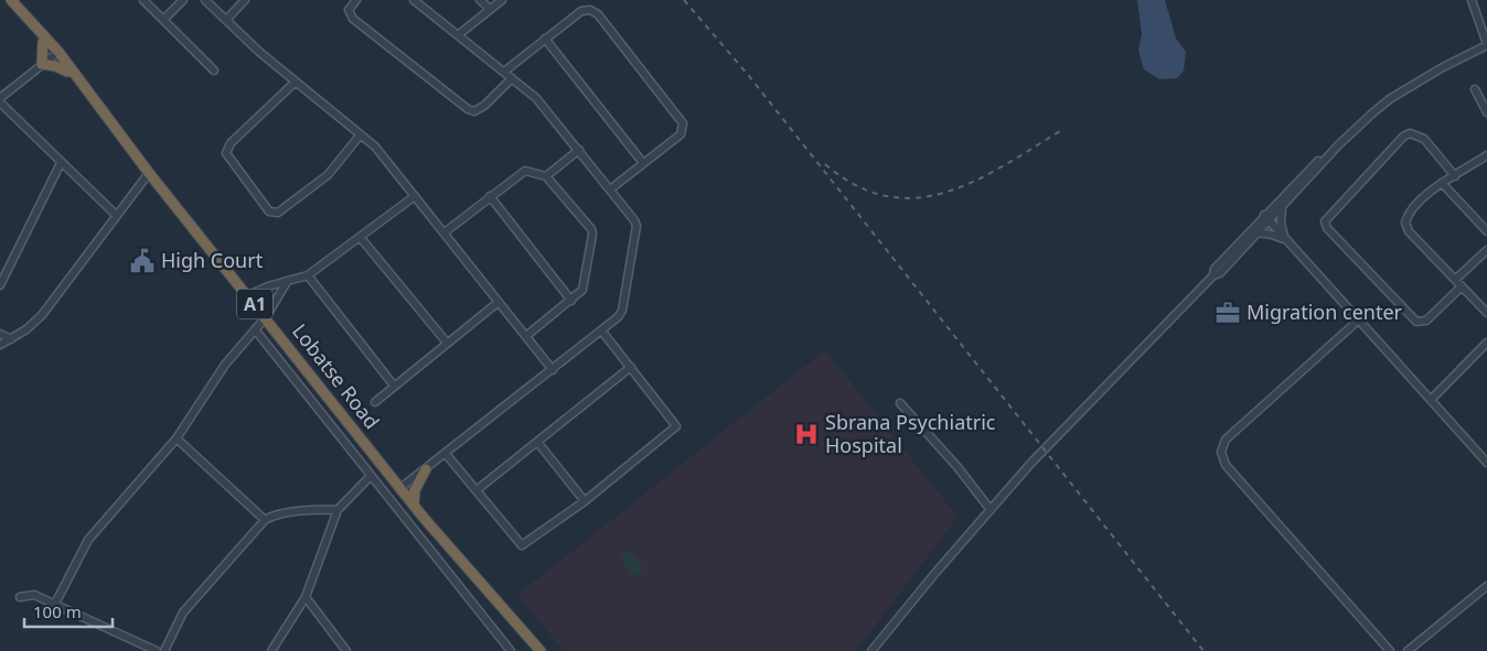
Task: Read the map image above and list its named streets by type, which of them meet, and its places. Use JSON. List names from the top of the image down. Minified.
{"streets":{"highway":["A1","Lobatse Road"]},"places":{"public building":["High Court"],"office":["Migration center"],"hospital":["Sbrana Psychiatric Hospital"]},"scale_bar":"100 m"}
